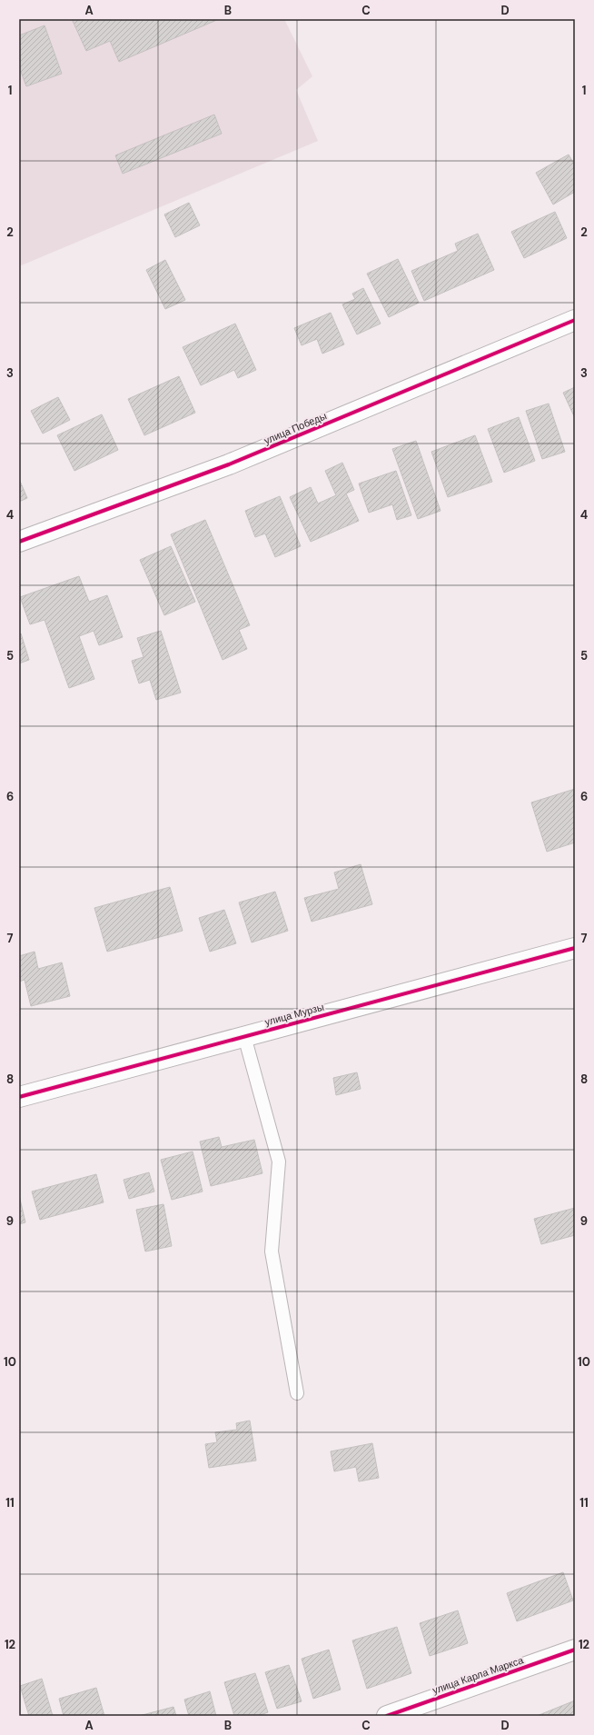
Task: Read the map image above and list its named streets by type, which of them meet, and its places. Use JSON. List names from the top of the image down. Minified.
{"streets":{"street":["улица Победы","улица Мурзы","улица Карла Маркса"]},"grid":{"columns":["A","B","C","D"],"rows":["1","2","3","4","5","6","7","8","9","10","11","12"]}}
